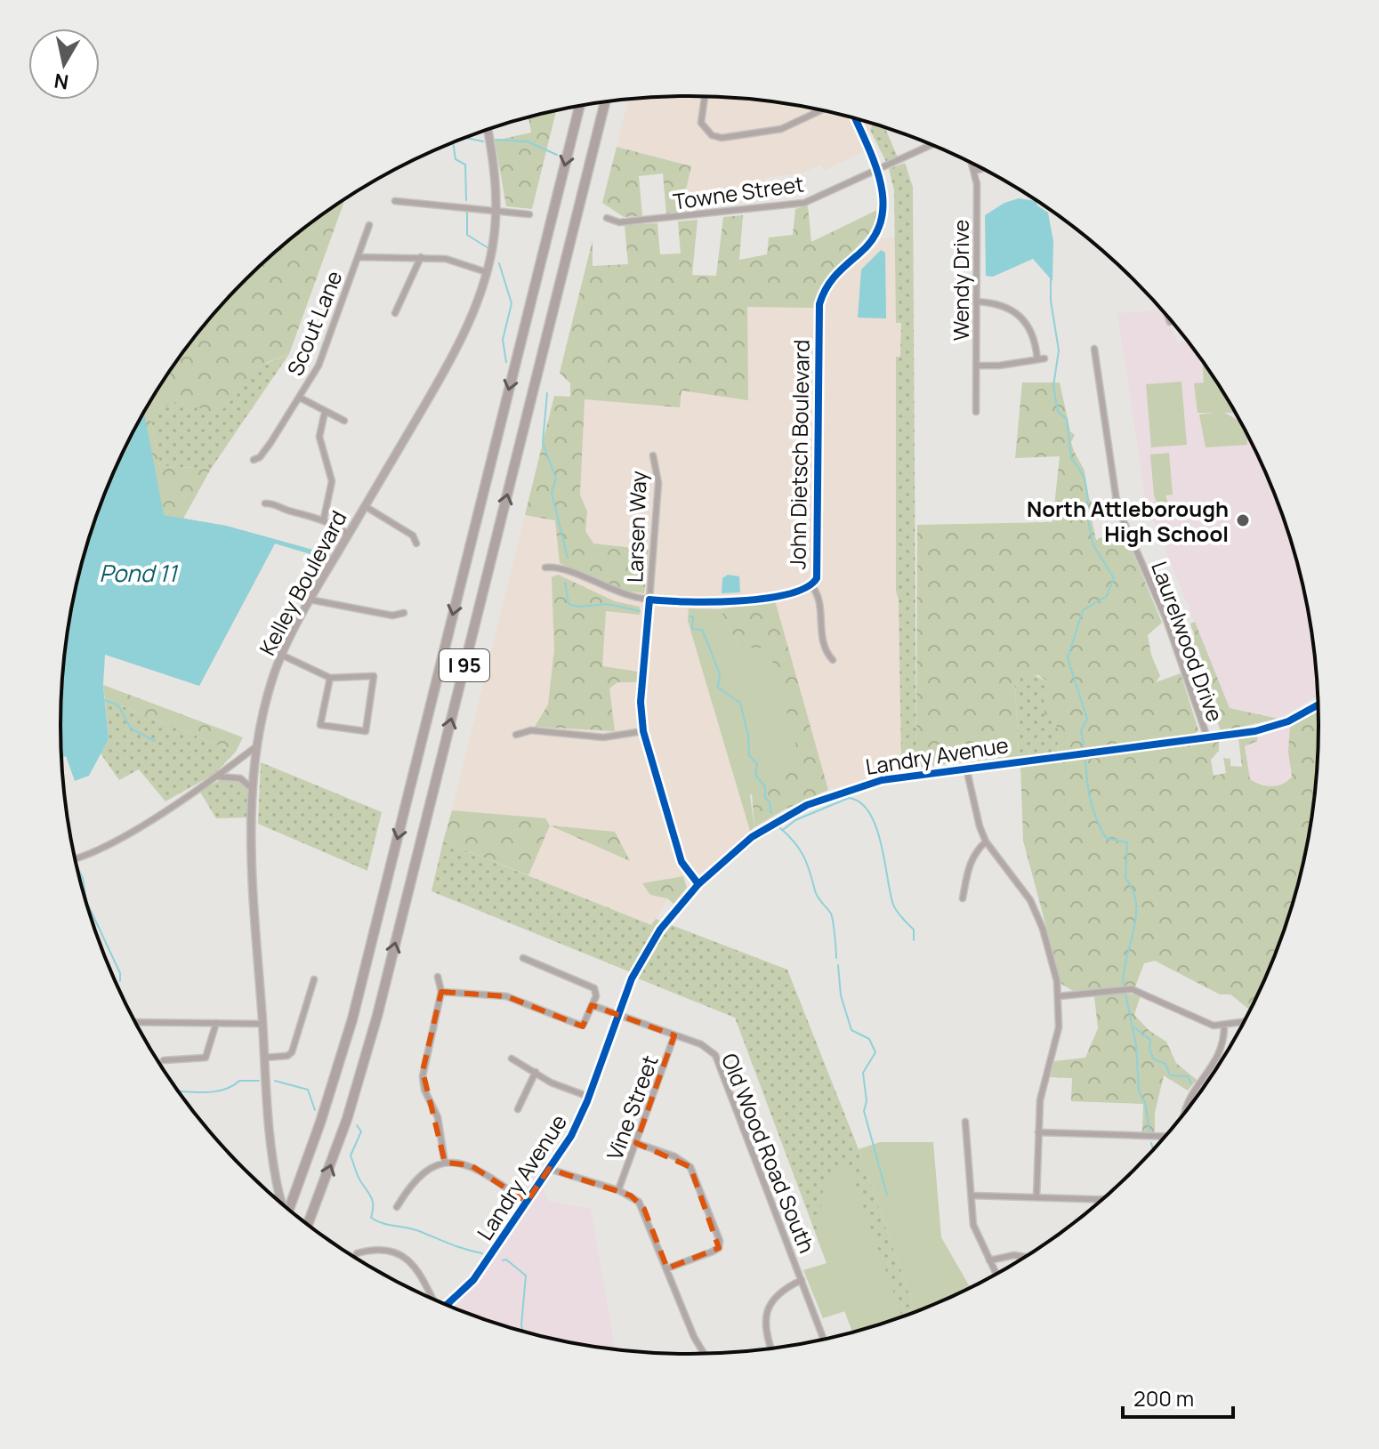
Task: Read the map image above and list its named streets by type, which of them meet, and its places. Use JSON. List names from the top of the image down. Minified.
{"streets":{"highway":["I 95"],"main road":["Kelley Boulevard"],"street":["Towne Street","Wendy Drive","Scout Lane","John Dietsch Boulevard","Larsen Way","Laurelwood Drive","Landry Avenue","Vine Street","Old Wood Road South"]},"crossings":[["Towne Street","John Dietsch Boulevard"],["John Dietsch Boulevard","Larsen Way"],["Laurelwood Drive","Landry Avenue"],["Landry Avenue","Old Wood Road South"],["Vine Street","Old Wood Road South"]],"water":["Pond 11"],"places":["North Attleborough High School"],"scale_bar":"200 m","north":"bottom"}
